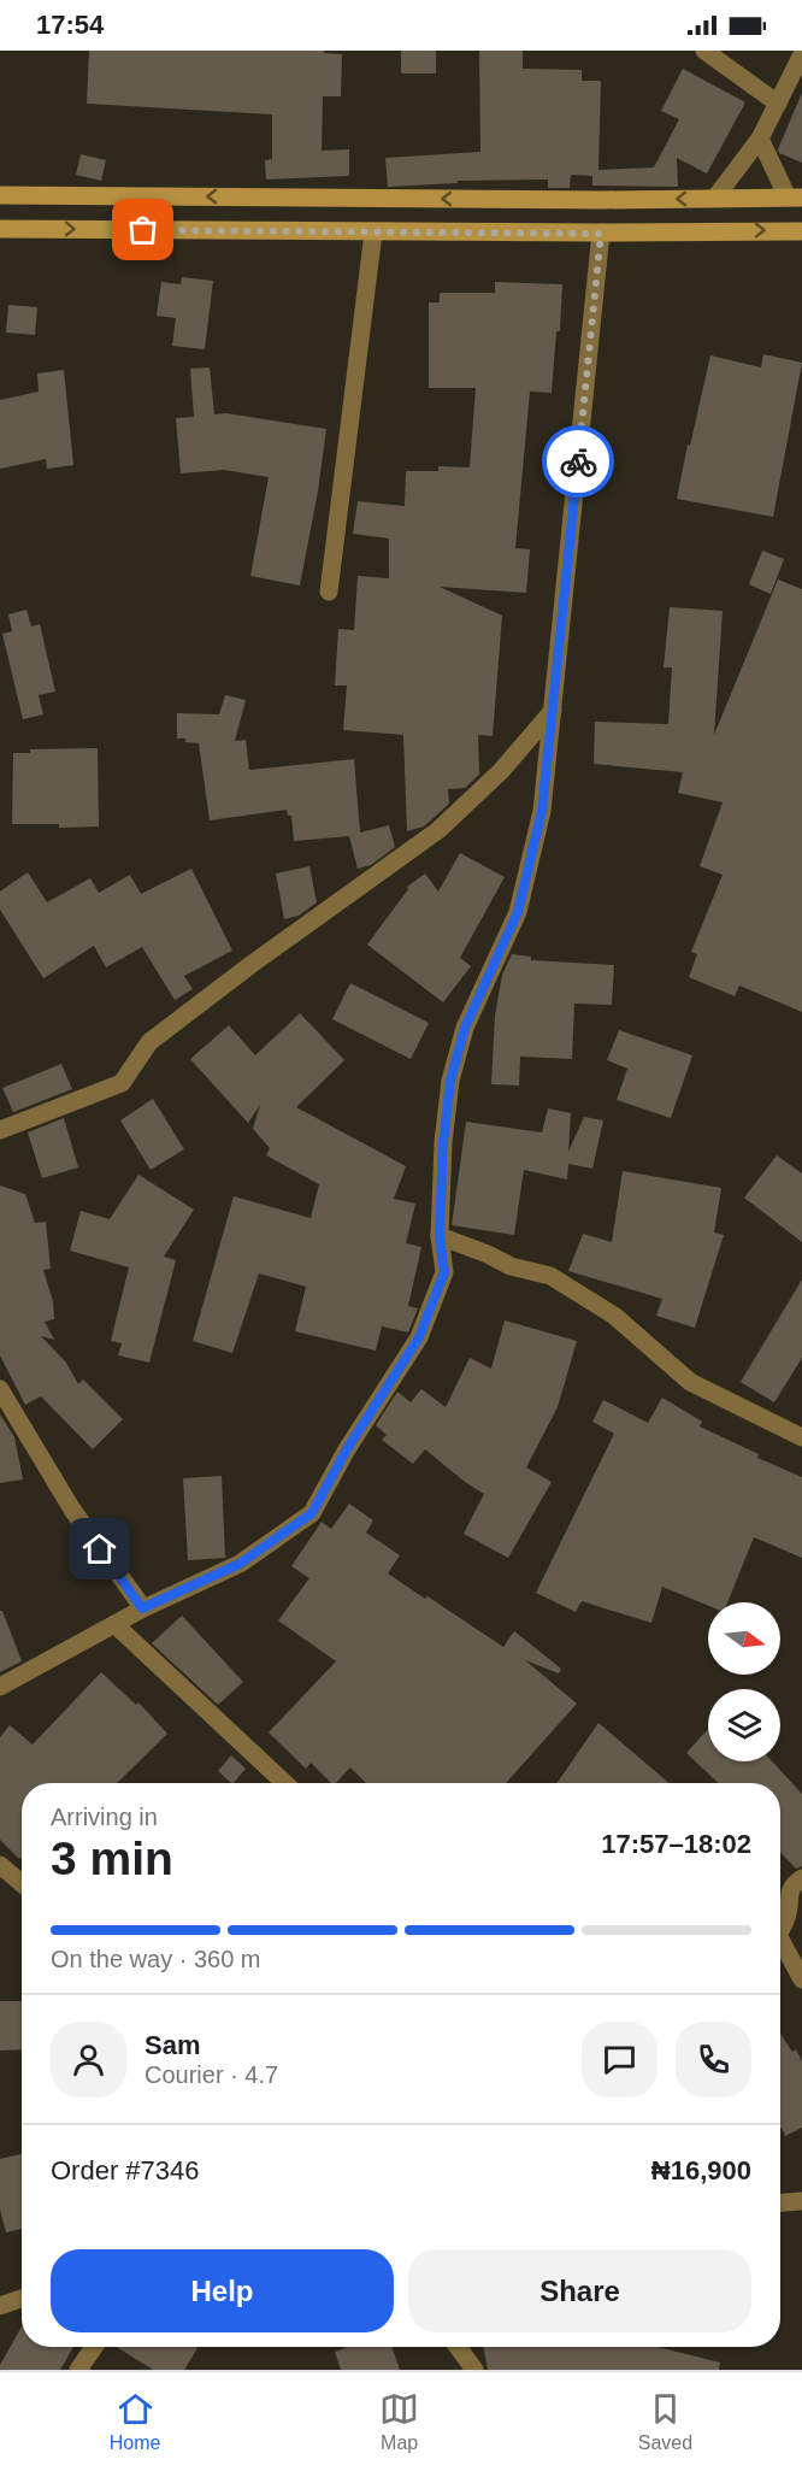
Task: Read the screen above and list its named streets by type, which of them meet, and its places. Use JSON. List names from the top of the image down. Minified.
{"north":"right","page":{"status":"17:54","heading":["3 min","Arriving in","17:57–18:02"],"panel":["Sam","Courier · 4.7","Order #7346","₦16,900"],"bar":"On the way · 360 m","buttons":["Help","Share"],"tabs":["Home","Map","Saved"]}}
